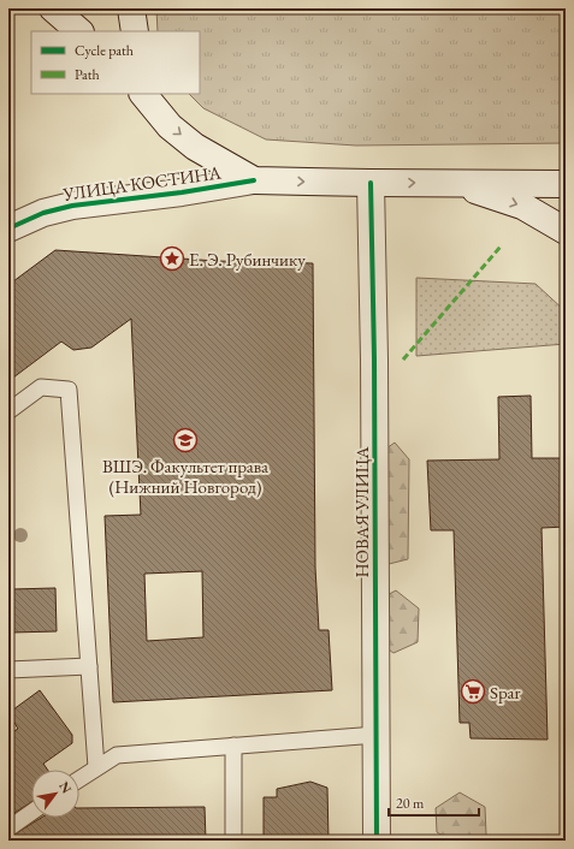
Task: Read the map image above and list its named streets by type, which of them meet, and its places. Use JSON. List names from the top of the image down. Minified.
{"streets":{"street":["УЛИЦА КОСТИНА","НОВАЯ УЛИЦА"]},"crossings":[["УЛИЦА КОСТИНА","НОВАЯ УЛИЦА"]],"one_way":["УЛИЦА КОСТИНА"],"places":{"place":["Е. Э. Рубинчику"],"school or university":["ВШЭ. Факультет права (Нижний Новгород)"],"supermarket":["Spar"]},"legend":["Cycle path","Path"],"scale_bar":"20 m","north":"top right"}
